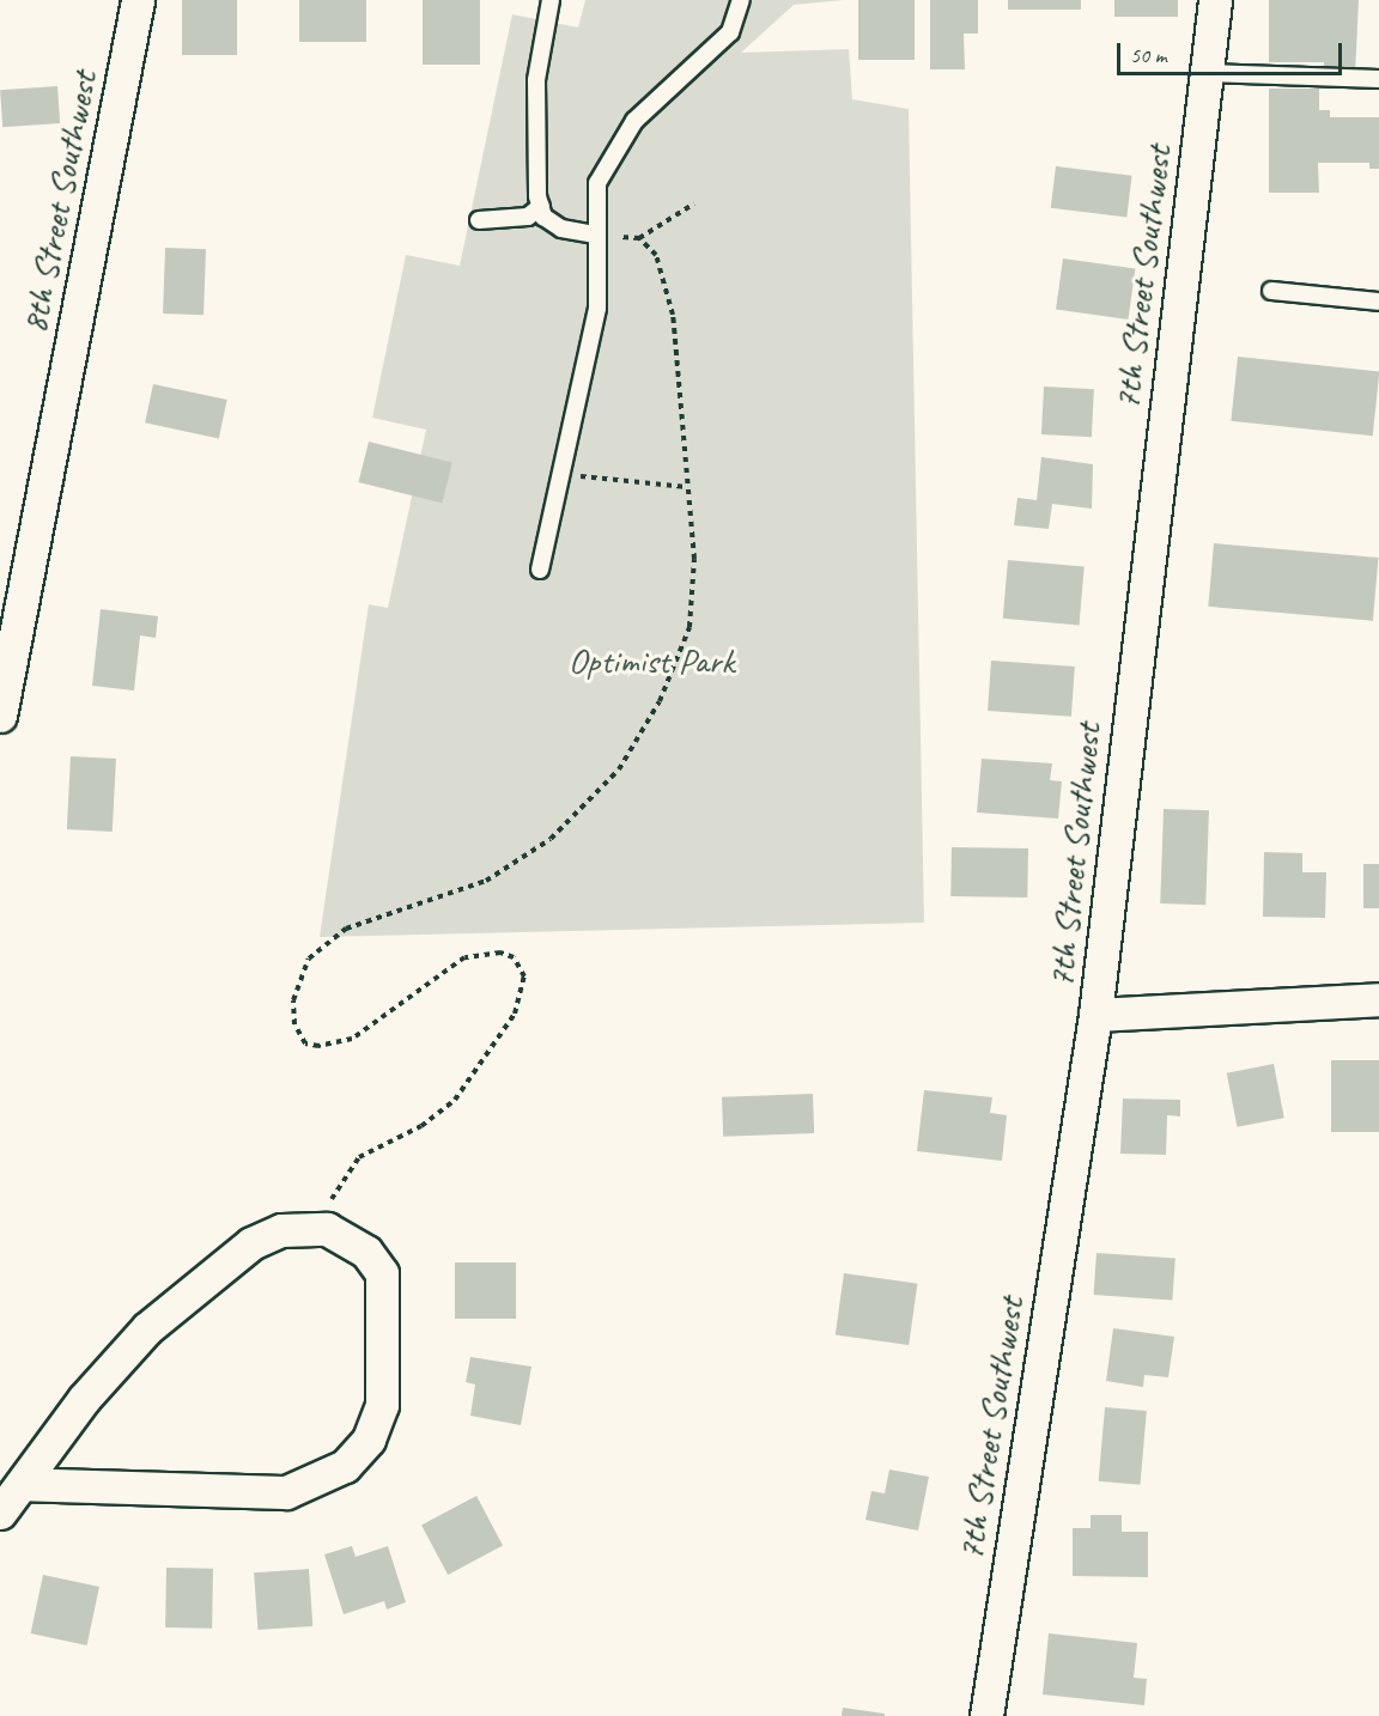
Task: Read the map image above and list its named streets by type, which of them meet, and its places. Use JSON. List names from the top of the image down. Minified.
{"streets":{"street":["8th Street Southwest","7th Street Southwest"]},"parks":["Optimist Park"],"scale_bar":"50 m"}
